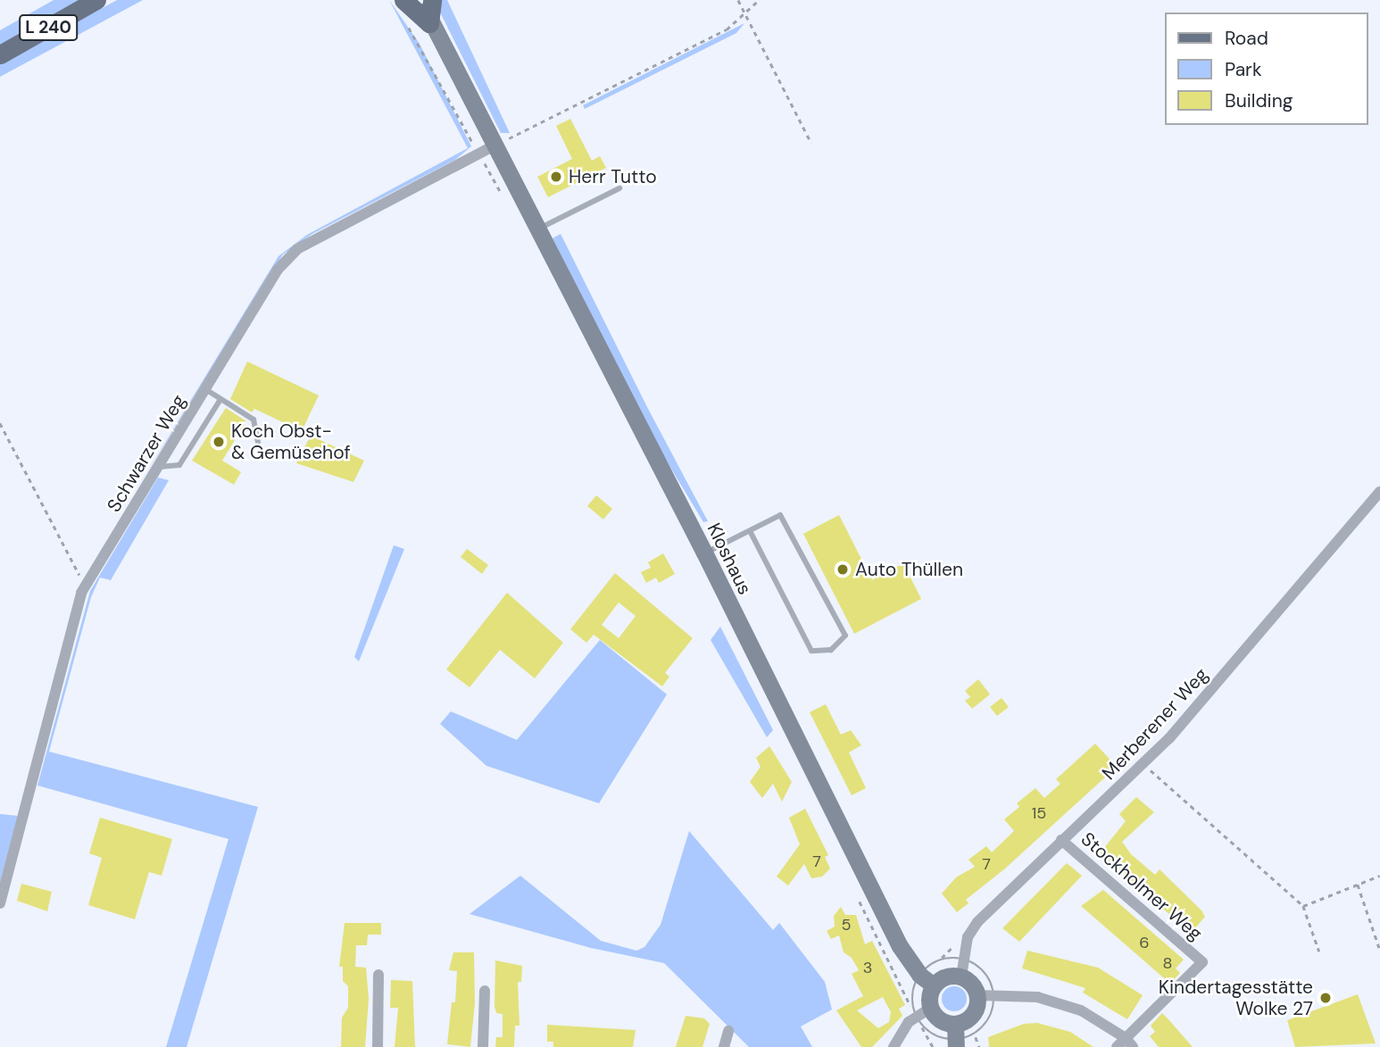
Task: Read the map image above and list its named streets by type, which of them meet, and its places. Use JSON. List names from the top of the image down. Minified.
{"streets":{"main road":["L 240","Kloshaus"],"street":["Schwarzer Weg","Merberener Weg","Stockholmer Weg"]},"crossings":[["Schwarzer Weg","Kloshaus"],["Merberener Weg","Stockholmer Weg"]],"places":["Herr Tutto","Koch Obst- & Gemüsehof","Auto Thüllen","Kindertagesstätte Wolke 27"],"house_numbers":["15","7","7","5","6","8","3"],"legend":["Road","Park","Building"]}
